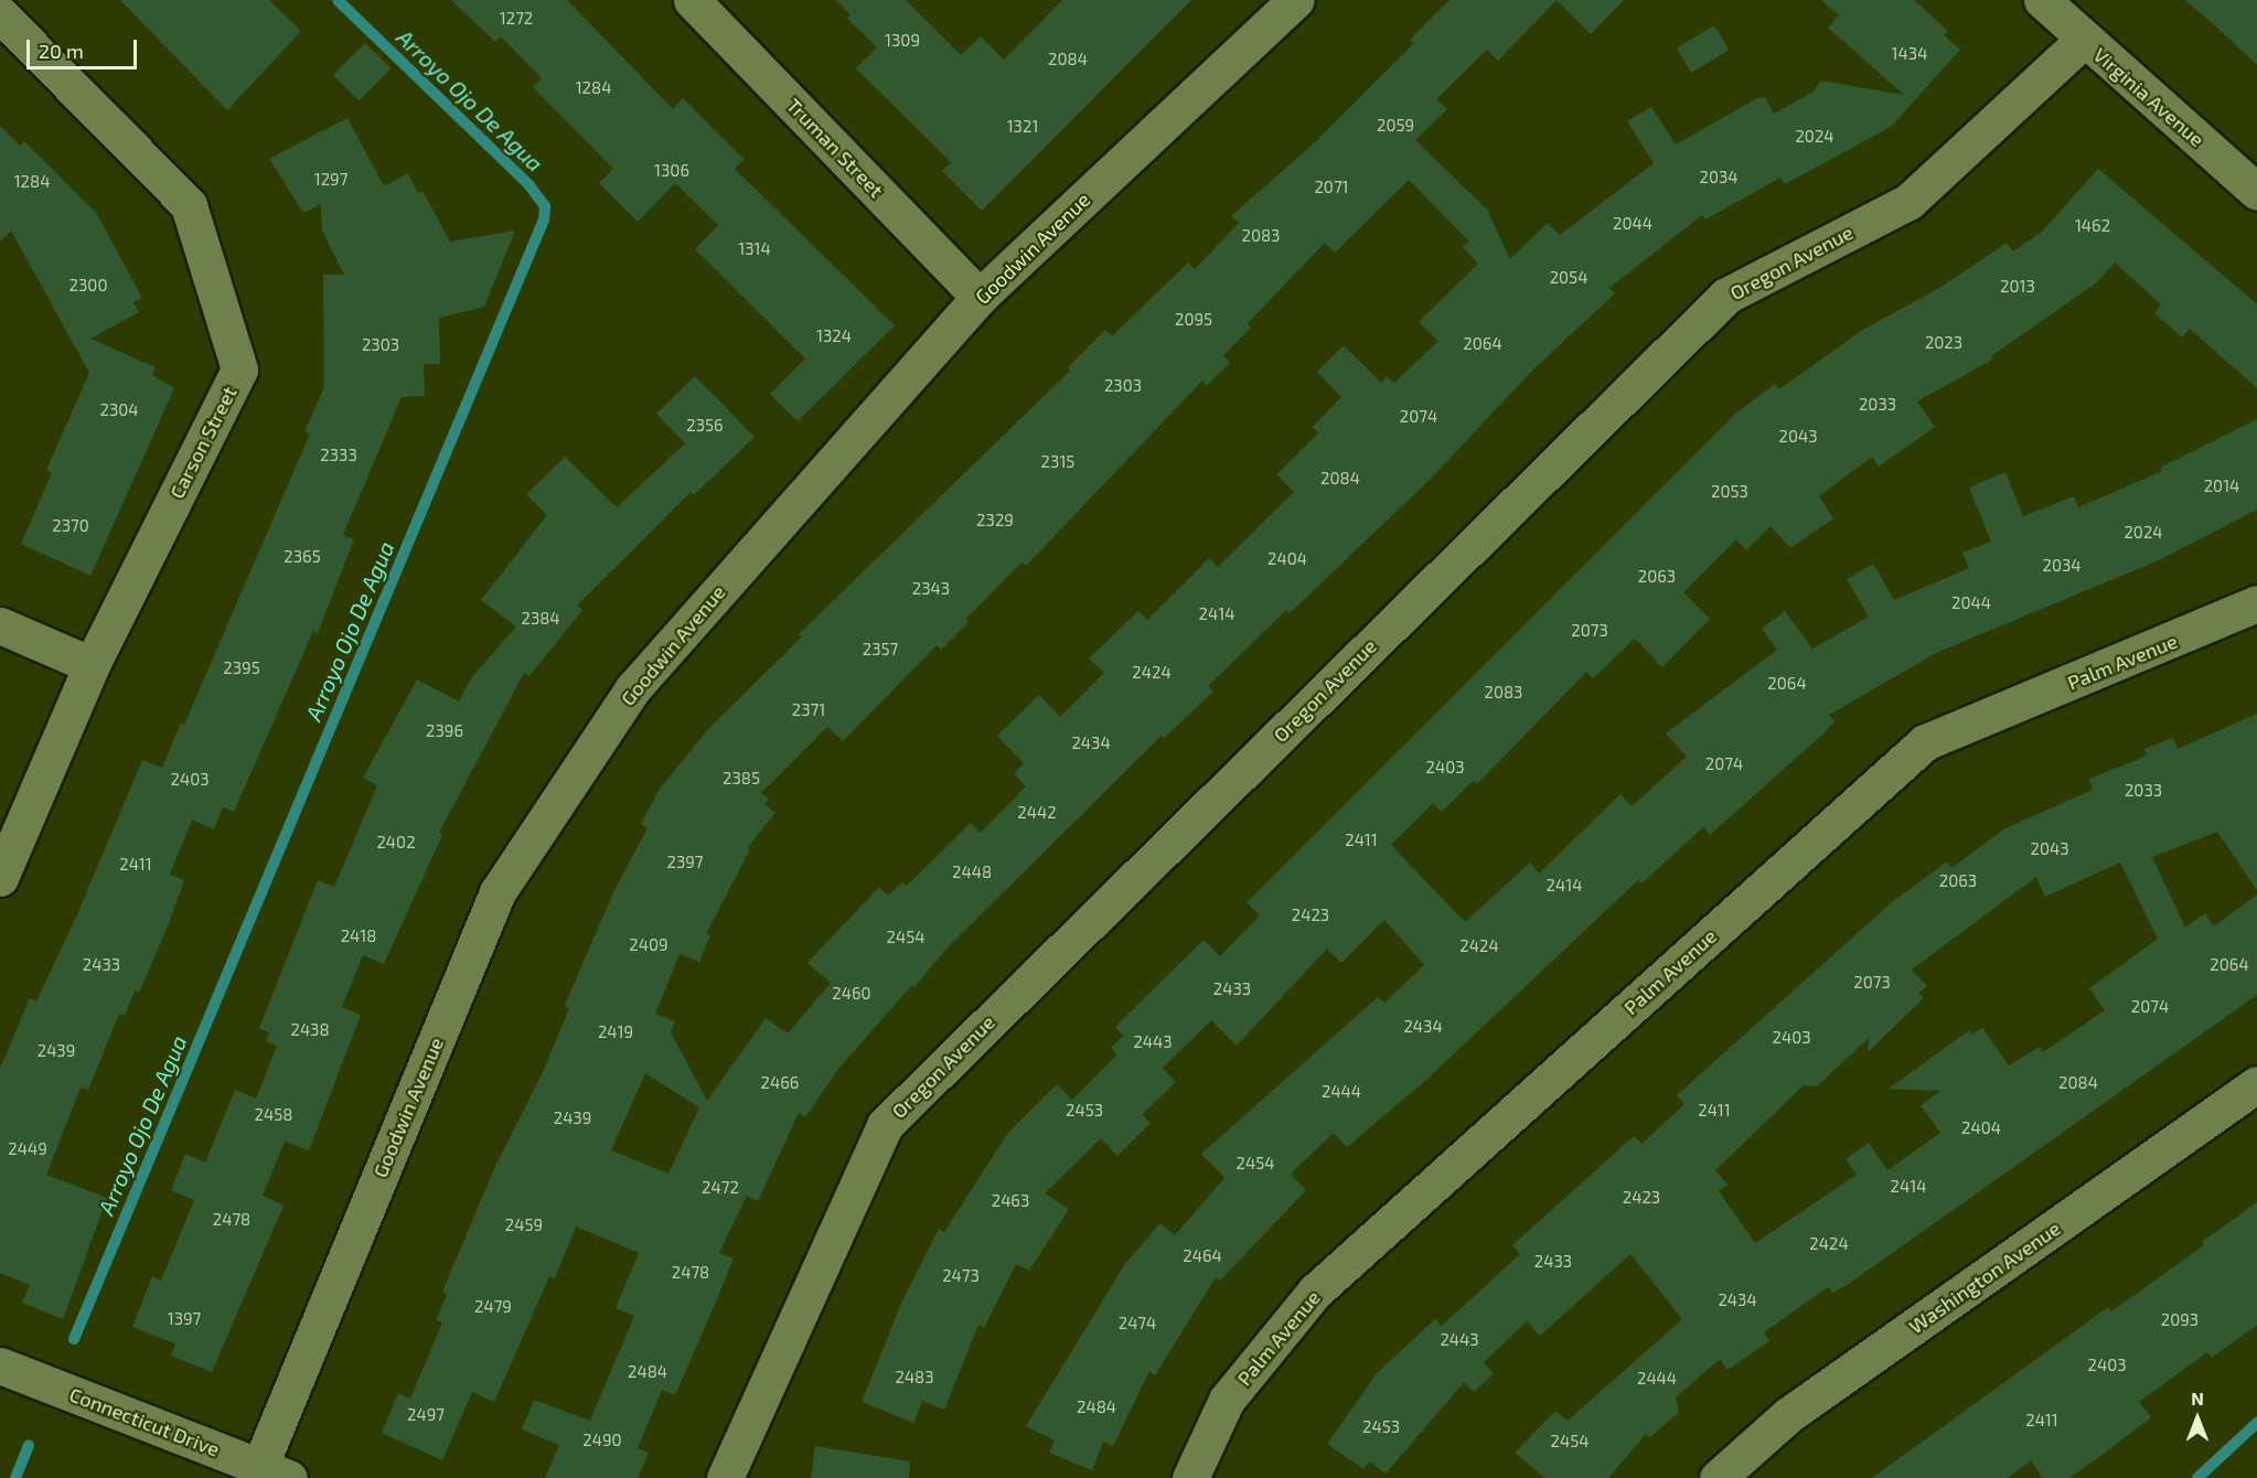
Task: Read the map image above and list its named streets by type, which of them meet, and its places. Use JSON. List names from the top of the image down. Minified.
{"streets":{"street":["Virginia Avenue","Truman Street","Goodwin Avenue","Oregon Avenue","Carson Street","Palm Avenue","Washington Avenue","Connecticut Drive"]},"crossings":[["Virginia Avenue","Oregon Avenue"],["Truman Street","Goodwin Avenue"],["Goodwin Avenue","Connecticut Drive"]],"water":["Arroyo Ojo De Agua"],"house_numbers":["1272","1309","1434","2084","1284","2059","1321","2024","1306","2034","1297","1284","2071","2044","1462","2083","1314","2054","2300","2013","2095","1324","2023","2064","2303","2303","2033","2304","2074","2356","2043","2333","2315","2084","2014","2053","2329","2370","2024","2365","2404","2034","2063","2343","2044","2414","2384","2073","2357","2395","2424","2064","2083","2371","2396","2434","2074","2403","2385","2403","2033","2442","2411","2402","2043","2397","2411","2448","2063","2414","2423","2418","2454","2409","2424","2433","2064","2073","2433","2460","2074","2434","2438","2419","2403","2443","2439","2466","2084","2444","2453","2411","2458","2439","2404","2449","2454","2414","2472","2423","2463","2478","2459","2424","2464","2433","2478","2473","2434","2479","1397","2093","2474","2443","2403","2484","2483","2444","2484","2497","2411","2453","2490","2454"],"scale_bar":"20 m","north":"top"}
